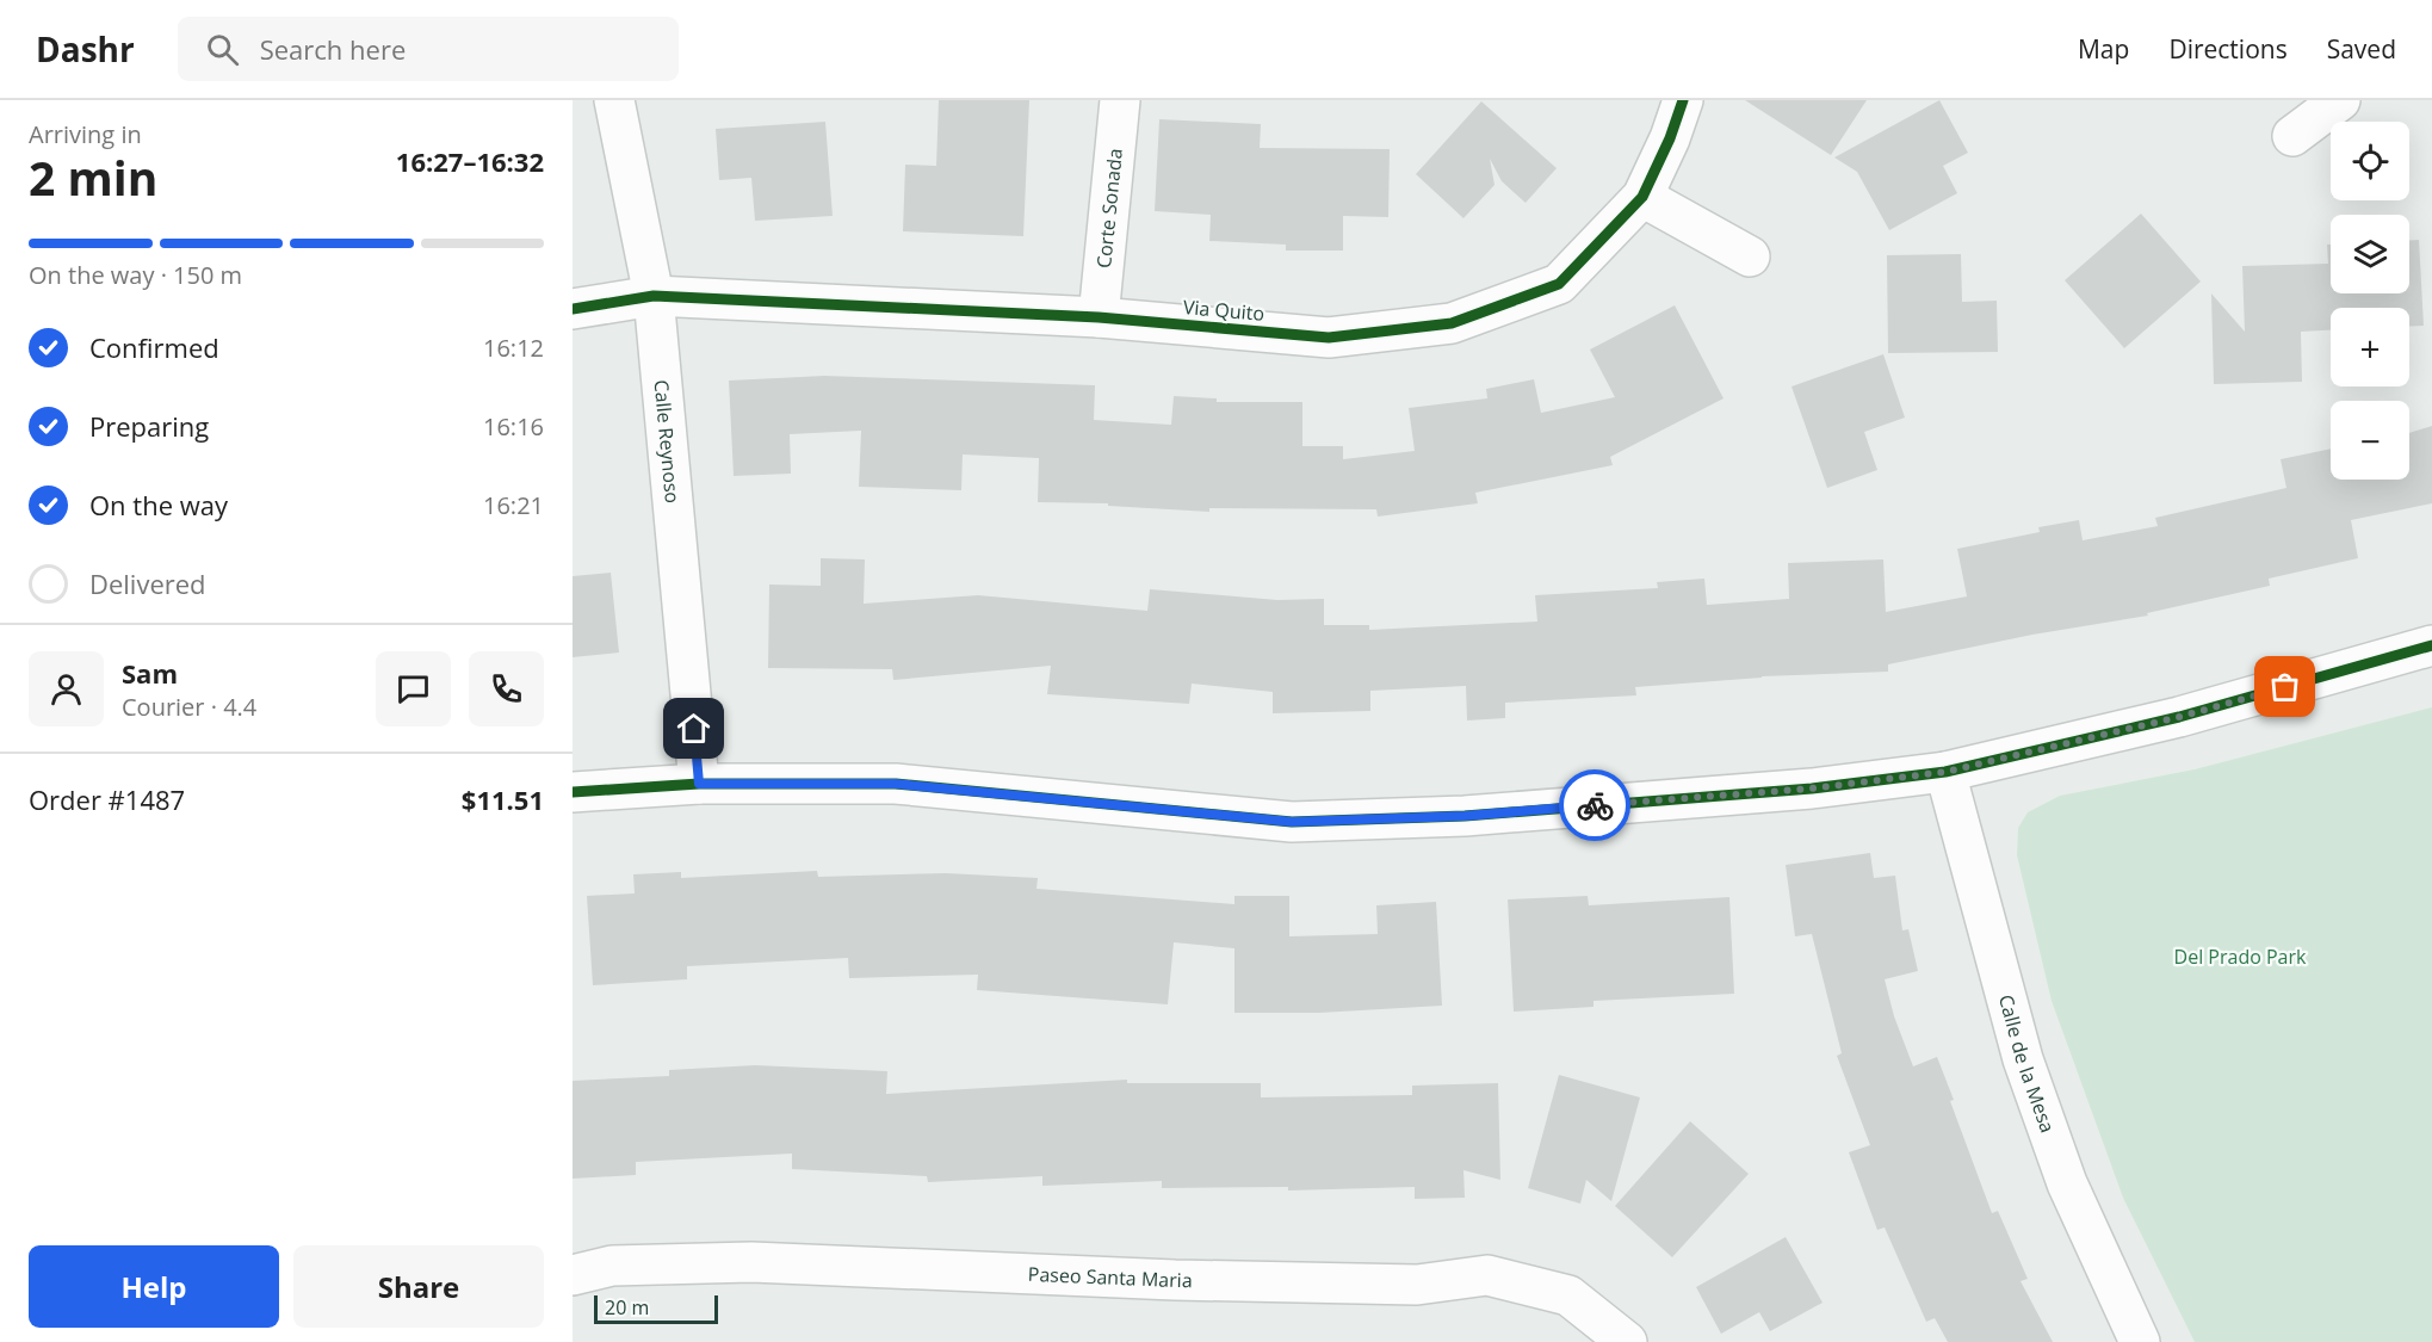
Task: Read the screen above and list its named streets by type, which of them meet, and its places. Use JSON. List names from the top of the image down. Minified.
{"streets":{"street":["Corte Sonada","Via Quito","Calle Reynoso","Calle de la Mesa","Paseo Santa Maria"]},"crossings":[["Corte Sonada","Via Quito"],["Via Quito","Calle Reynoso"]],"parks":["Del Prado Park"],"scale_bar":"20 m","page":{"header":"Dashr","search":"Search here","nav":["Map","Directions","Saved"],"heading":["2 min","Arriving in","16:27–16:32"],"panel":["Sam","Courier · 4.4","Order #1487","$11.51"],"map_buttons":["+","−"],"bar":"On the way · 150 m","list":[["Confirmed","16:12"],["Preparing","16:16"],["On the way","16:21"],"Delivered"],"buttons":["Help","Share"],"scale":"20 m"}}
